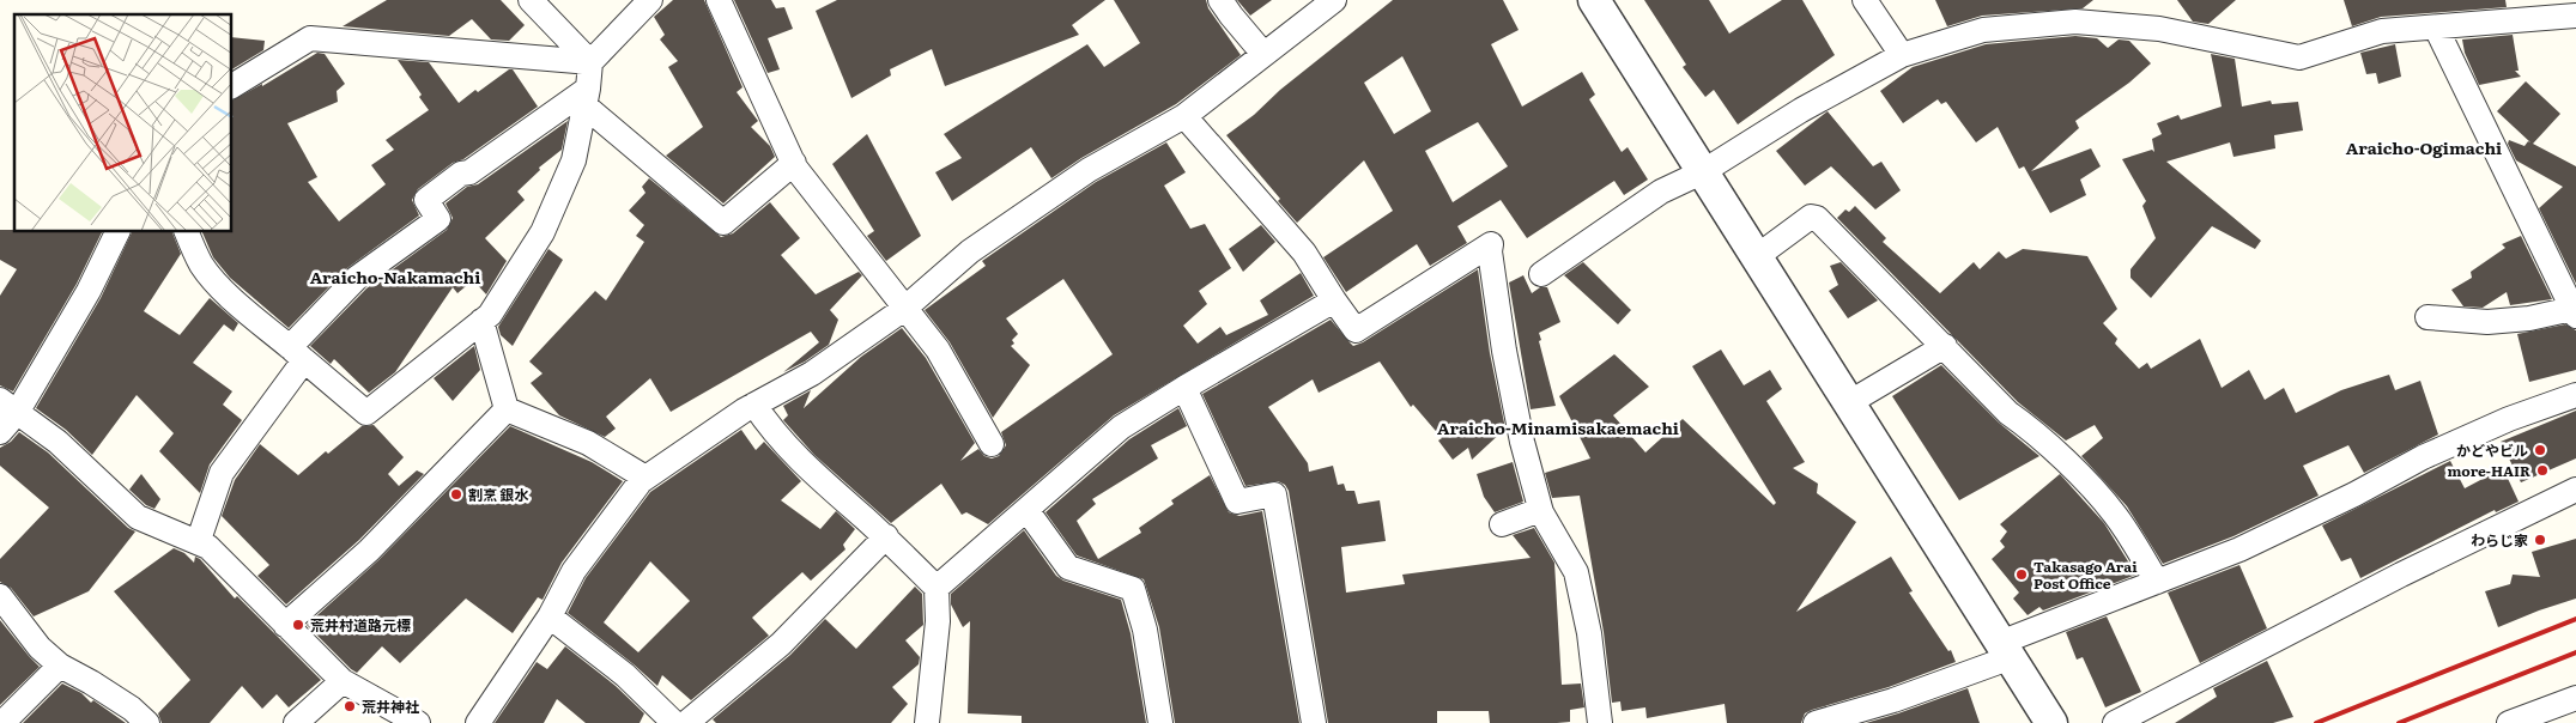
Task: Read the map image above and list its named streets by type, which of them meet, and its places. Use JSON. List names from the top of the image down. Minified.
{"districts":["Araicho-Ogimachi","Araicho-Nakamachi","Araicho-Minamisakaemachi"],"places":["かどやビル","more-HAIR","割烹 銀水","わらじ家","Takasago Arai Post Office","荒井村道路元標","荒井神社"]}
